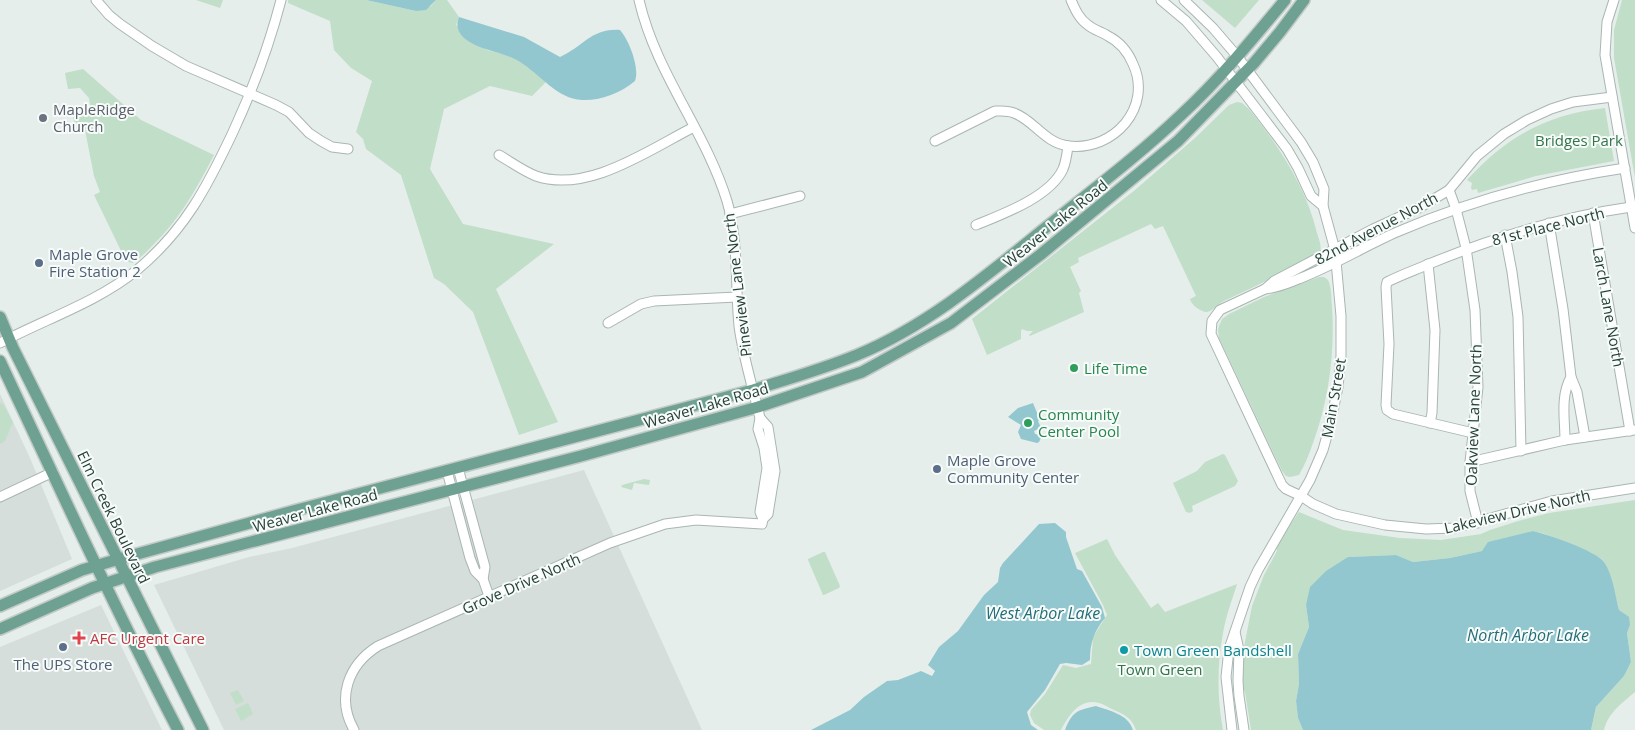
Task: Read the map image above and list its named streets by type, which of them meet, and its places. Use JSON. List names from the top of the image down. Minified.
{"streets":{"main road":["Weaver Lake Road","Elm Creek Boulevard"],"street":["81st Place North","82nd Avenue North","Pineview Lane North","Larch Lane North","Main Street","Oakview Lane North","Lakeview Drive North","Grove Drive North"]},"crossings":[["Weaver Lake Road","Pineview Lane North"],["Weaver Lake Road","Main Street"],["Weaver Lake Road","Elm Creek Boulevard"],["81st Place North","Larch Lane North"],["81st Place North","Oakview Lane North"],["82nd Avenue North","Main Street"],["82nd Avenue North","Oakview Lane North"],["82nd Avenue North","Lakeview Drive North"],["Pineview Lane North","Grove Drive North"],["Main Street","Lakeview Drive North"],["Oakview Lane North","Lakeview Drive North"]],"water":["West Arbor Lake","North Arbor Lake"],"parks":["Bridges Park","Town Green"],"places":{"other":["MapleRidge Church","Maple Grove Fire Station 2","Life Time","Community Center Pool","Maple Grove Community Center","The UPS Store","Town Green Bandshell"],"health":["AFC Urgent Care"]}}
